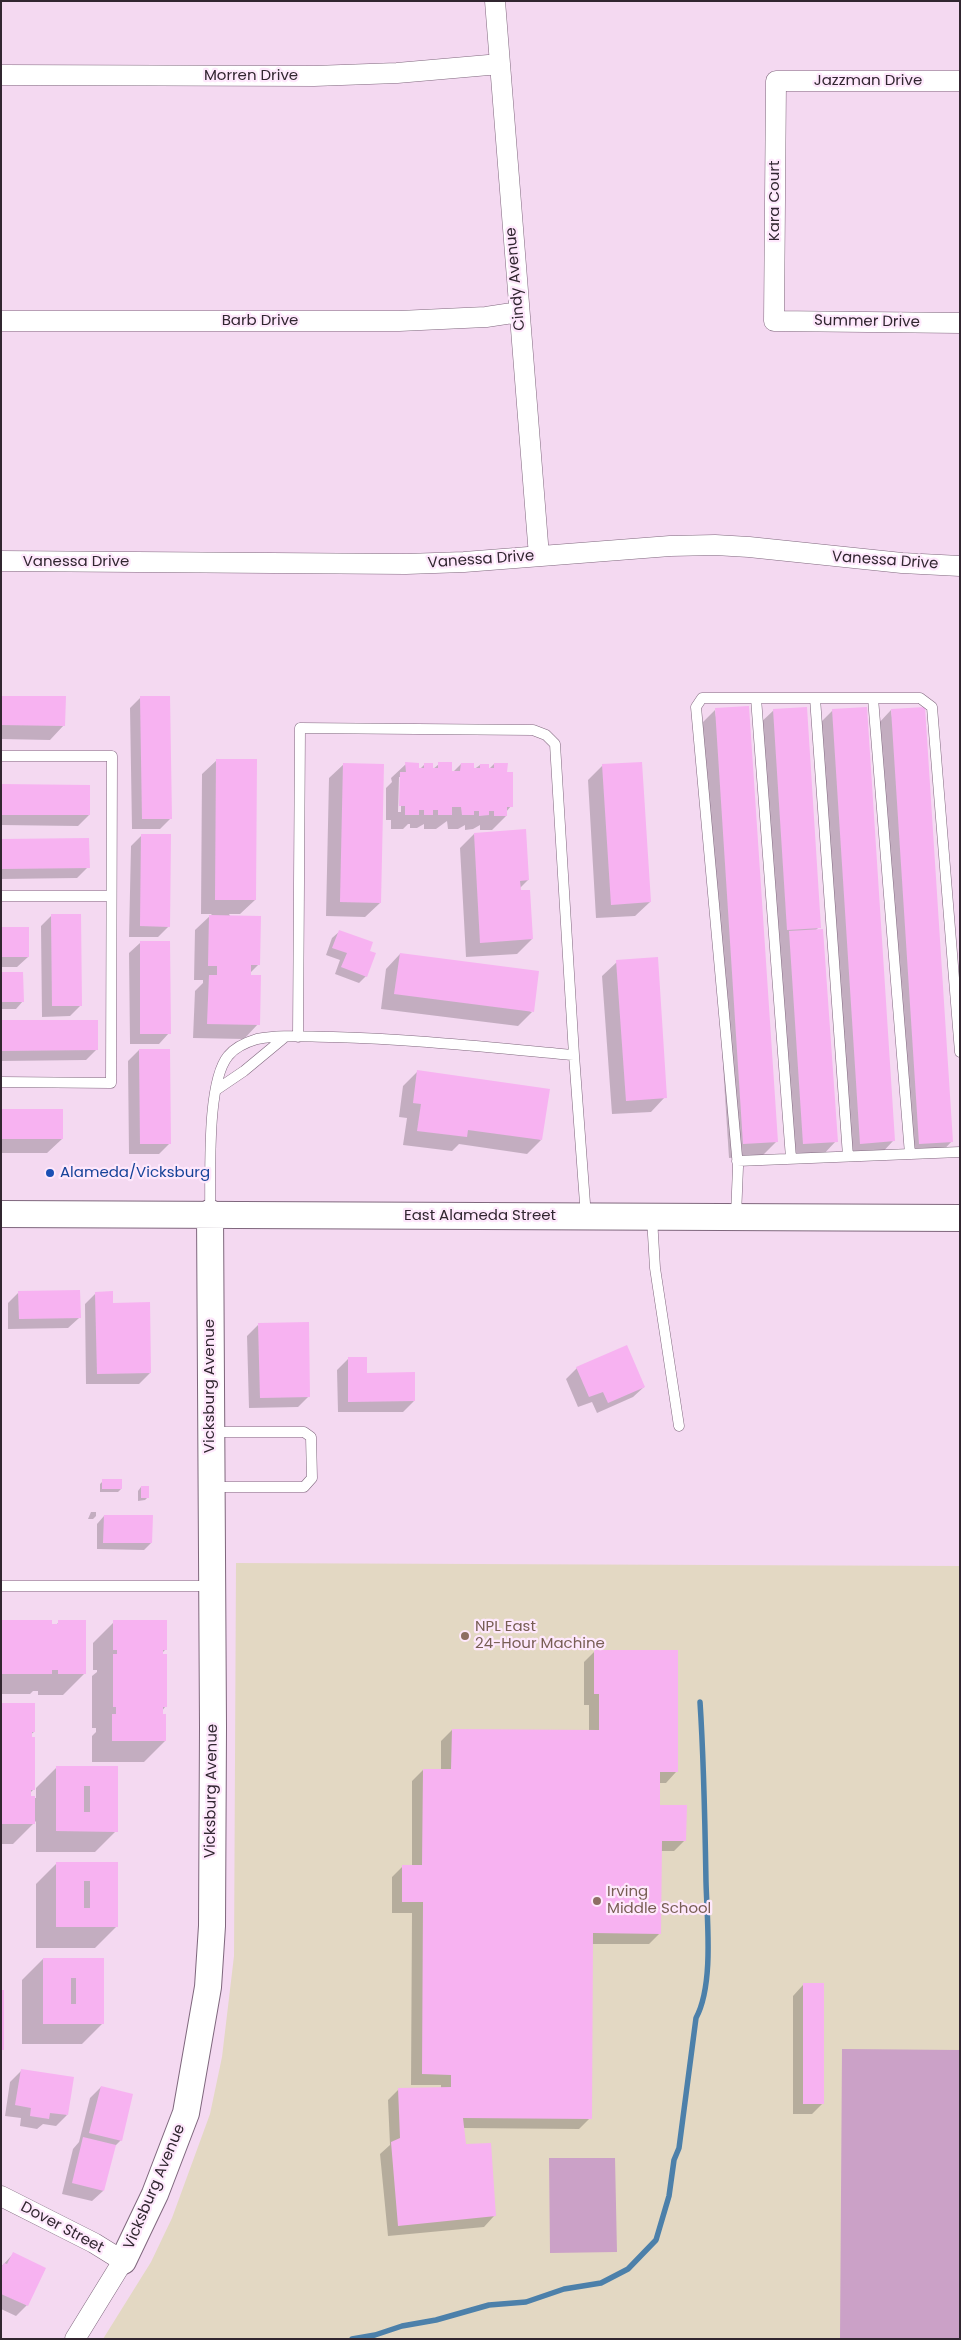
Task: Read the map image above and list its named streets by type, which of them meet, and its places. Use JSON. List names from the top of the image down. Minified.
{"streets":{"street":["Morren Drive","Jazzman Drive","Kara Court","Cindy Avenue","Barb Drive","Summer Drive","Vanessa Drive","East Alameda Street","Vicksburg Avenue","Dover Street"]},"crossings":[["Morren Drive","Cindy Avenue"],["Jazzman Drive","Kara Court"],["Kara Court","Summer Drive"],["Cindy Avenue","Barb Drive"],["Cindy Avenue","Vanessa Drive"],["East Alameda Street","Vicksburg Avenue"],["Vicksburg Avenue","Dover Street"]],"places":["Alameda/Vicksburg","NPL East 24-Hour Machine","Irving Middle School"]}
